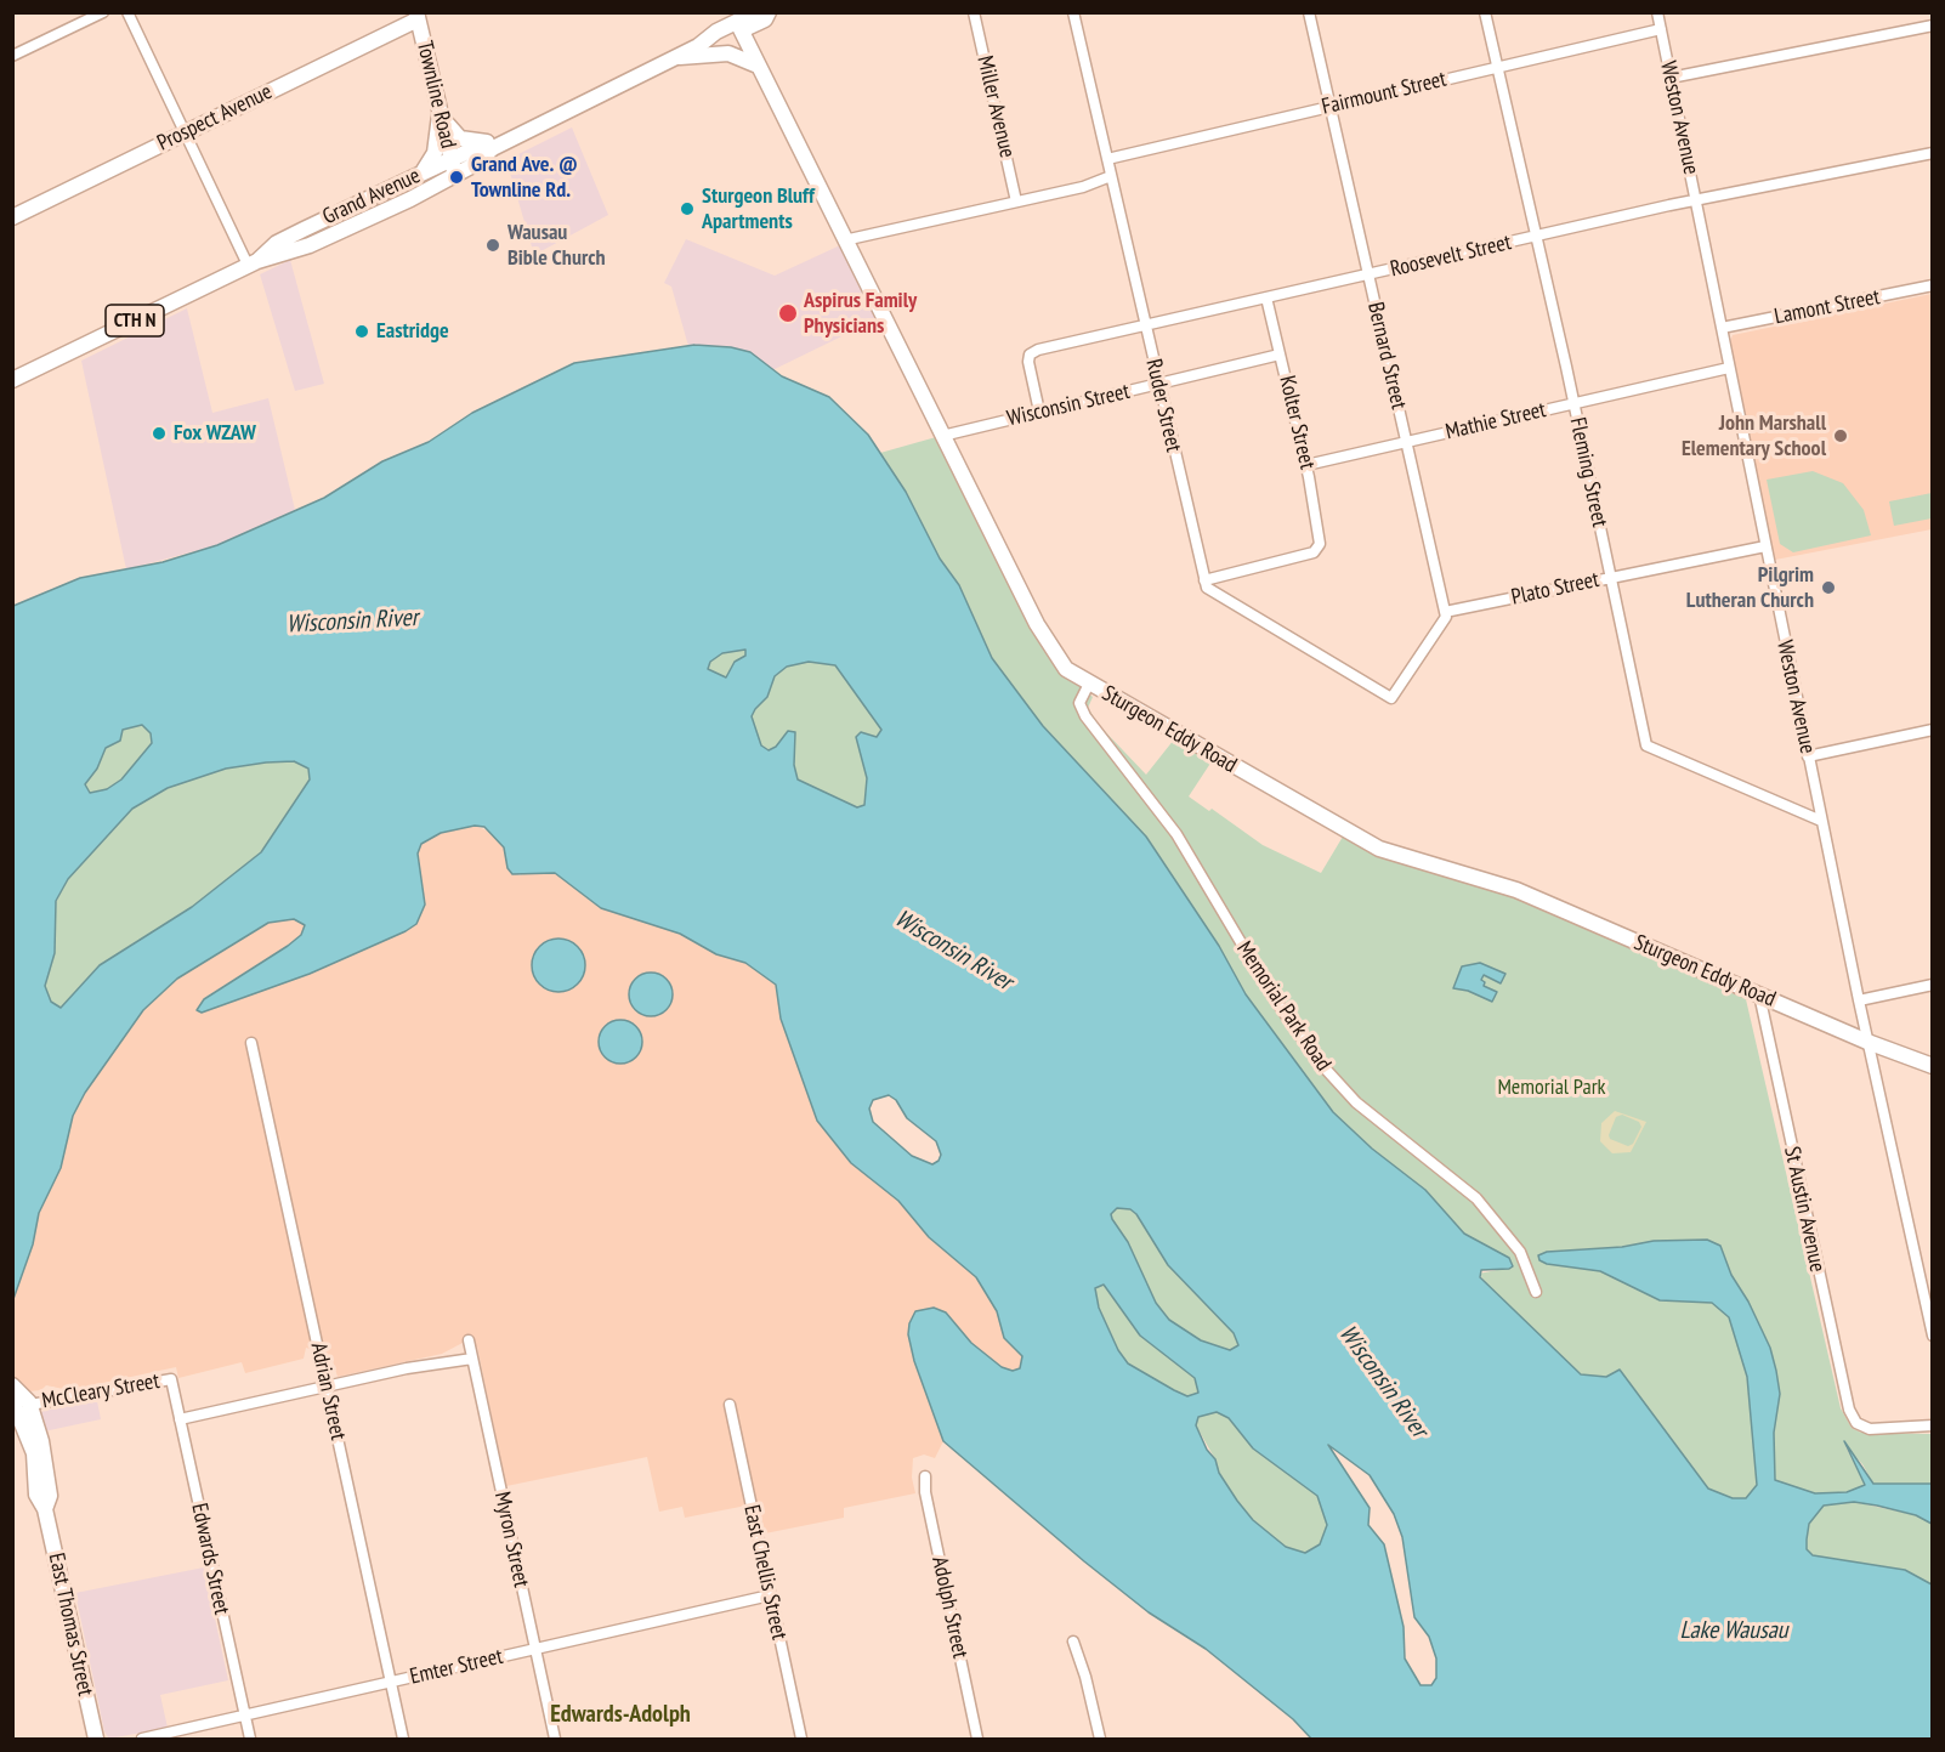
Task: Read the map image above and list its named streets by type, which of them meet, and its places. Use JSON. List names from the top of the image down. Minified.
{"streets":{"street":["Fairmount Street","Townline Road","Miller Avenue","Prospect Avenue","Weston Avenue","Grand Avenue","Roosevelt Street","Lamont Street","CTH N","Bernard Street","Wisconsin Street","Ruder Street","Mathie Street","Kolter Street","Fleming Street","Plato Street","Sturgeon Eddy Road","Memorial Park Road","St Austin Avenue","McCleary Street","Adrian Street","Myron Street","Edwards Street","East Chellis Street","Adolph Street","East Thomas Street","Emter Street"]},"crossings":[["Fairmount Street","Weston Avenue"],["Fairmount Street","Bernard Street"],["Fairmount Street","Ruder Street"],["Fairmount Street","Fleming Street"],["Townline Road","Prospect Avenue"],["Townline Road","Grand Avenue"],["Weston Avenue","Roosevelt Street"],["Weston Avenue","Lamont Street"],["Weston Avenue","Mathie Street"],["Weston Avenue","Fleming Street"],["Weston Avenue","Plato Street"],["Weston Avenue","Sturgeon Eddy Road"],["Grand Avenue","Sturgeon Eddy Road"],["Roosevelt Street","Bernard Street"],["Roosevelt Street","Wisconsin Street"],["Roosevelt Street","Ruder Street"],["Roosevelt Street","Kolter Street"],["Roosevelt Street","Fleming Street"],["Bernard Street","Mathie Street"],["Bernard Street","Plato Street"],["Wisconsin Street","Ruder Street"],["Wisconsin Street","Kolter Street"],["Wisconsin Street","Sturgeon Eddy Road"],["Ruder Street","Kolter Street"],["Mathie Street","Kolter Street"],["Mathie Street","Fleming Street"],["Fleming Street","Plato Street"],["Sturgeon Eddy Road","Memorial Park Road"],["Sturgeon Eddy Road","St Austin Avenue"],["McCleary Street","Edwards Street"],["McCleary Street","East Thomas Street"],["Adrian Street","Emter Street"],["Myron Street","Emter Street"],["Edwards Street","Emter Street"],["East Chellis Street","Emter Street"]],"districts":["Edwards-Adolph"],"water":["Wisconsin River","Lake Wausau"],"parks":["Memorial Park"],"places":["Grand Ave. @ Townline Rd.","Sturgeon Bluff Apartments","Wausau Bible Church","Aspirus Family Physicians","Eastridge","Fox WZAW","John Marshall Elementary School","Pilgrim Lutheran Church"]}
